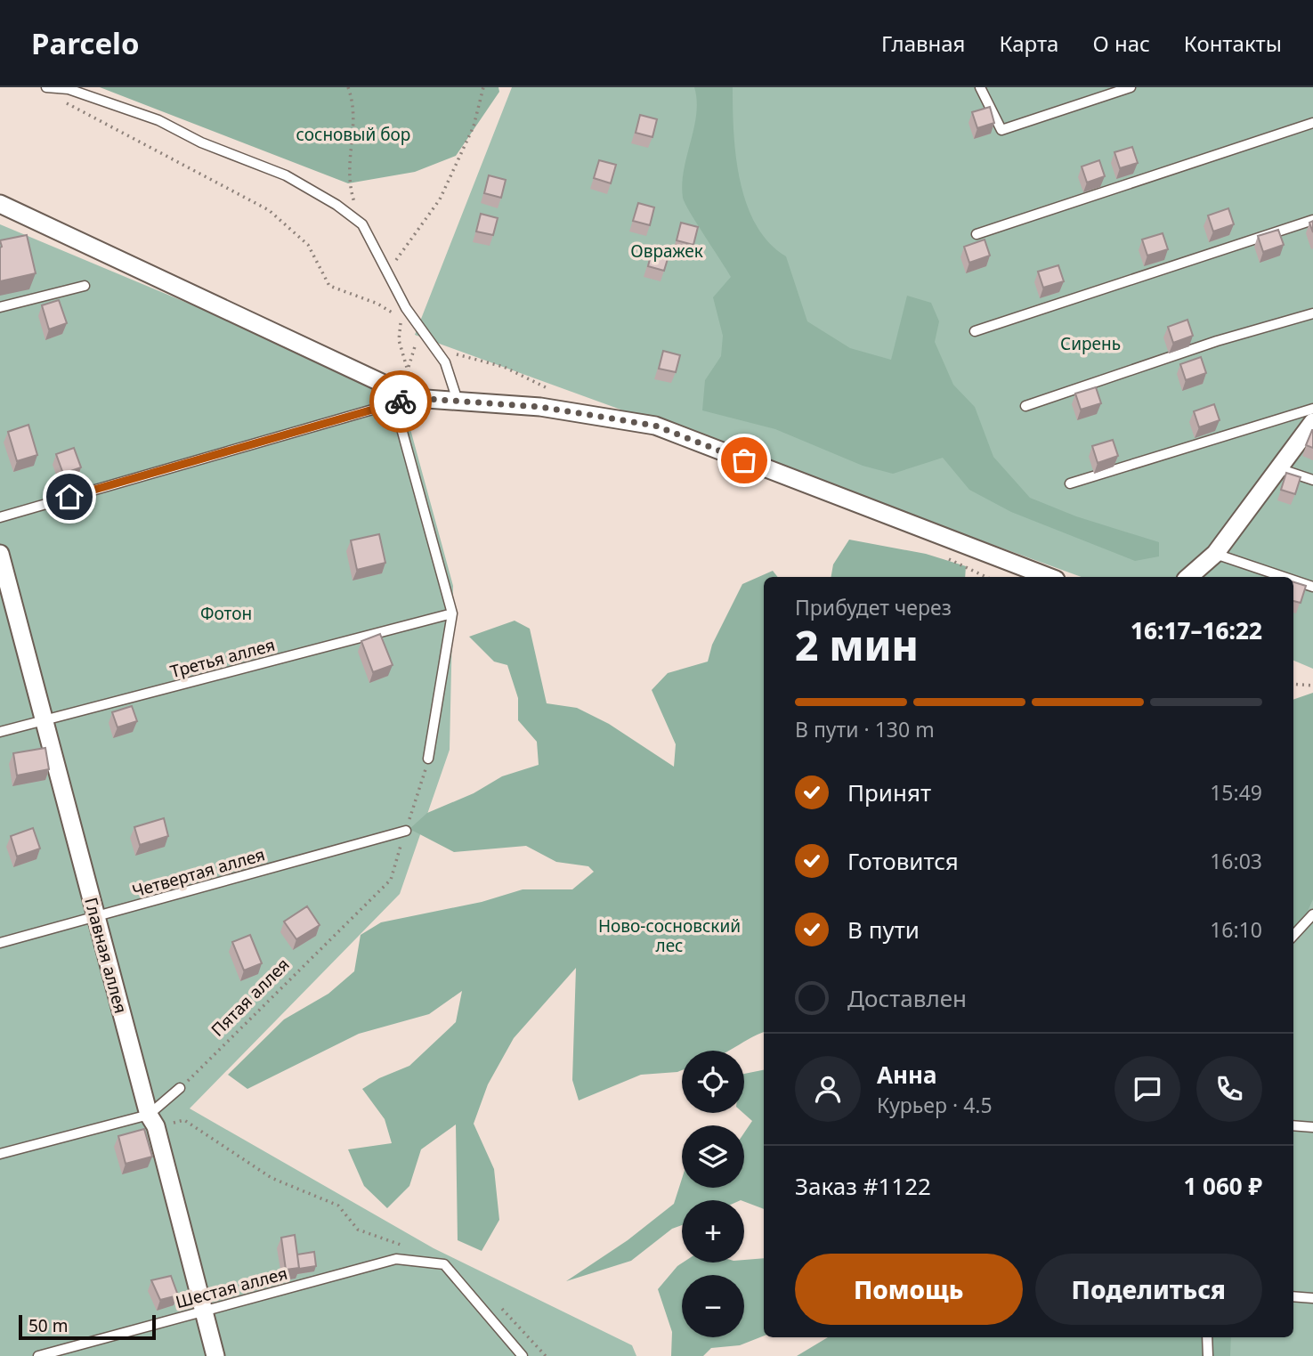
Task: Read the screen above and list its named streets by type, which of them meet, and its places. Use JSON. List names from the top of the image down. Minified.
{"streets":{"street":["Главная аллея"],"lane":["Третья аллея","Четвертая аллея","Шестая аллея"],"path":["Пятая аллея"]},"crossings":[["Третья аллея","Главная аллея"],["Четвертая аллея","Главная аллея"],["Четвертая аллея","Пятая аллея"],["Главная аллея","Шестая аллея"]],"parks":["сосновый бор","Овражек","Сирень","Фотон","Ново-сосновский лес"],"scale_bar":"50 m","page":{"header":"Parcelo","nav":["Главная","Карта","О нас","Контакты"],"heading":["2 мин","Прибудет через","16:17–16:22"],"panel":["Анна","Курьер · 4.5","Заказ #1122","1 060 ₽"],"bar":"В пути · 130 m","list":[["Принят","15:49"],["Готовится","16:03"],["В пути","16:10"],"Доставлен"],"map_buttons":["+","−"],"buttons":["Помощь","Поделиться"],"scale":"50 m"}}
